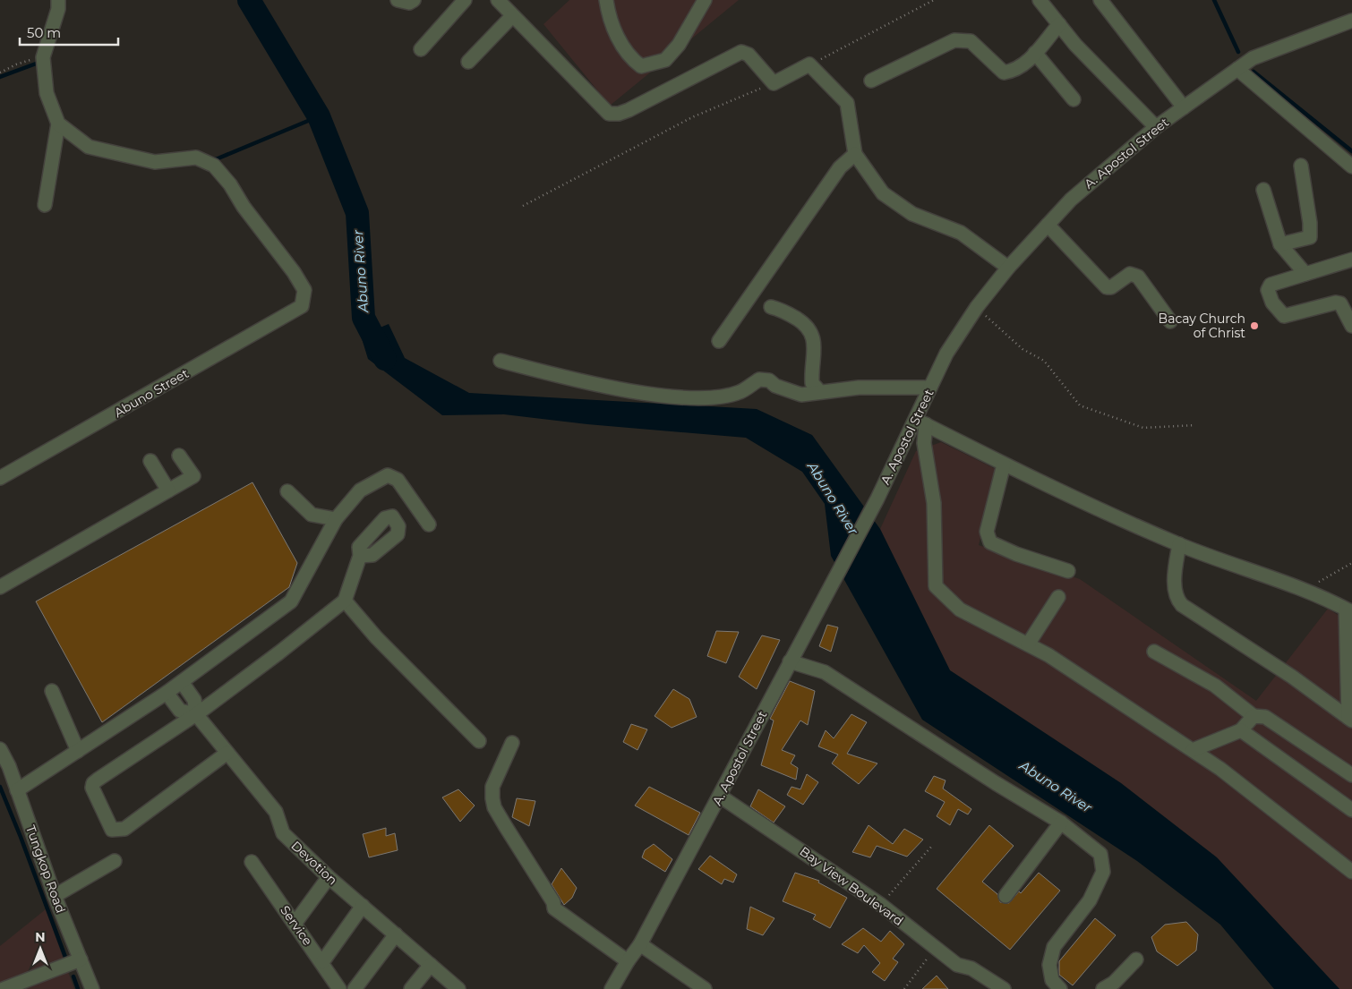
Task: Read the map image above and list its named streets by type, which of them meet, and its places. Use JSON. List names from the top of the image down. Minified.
{"streets":{"street":["A. Apostol Street","Abuno Street","Devotion","Tungkop Road","Bay View Boulevard","Service"]},"crossings":[["A. Apostol Street","Bay View Boulevard"]],"water":["Abuno River"],"places":["Bacay Church of Christ"],"scale_bar":"50 m","north":"top"}
